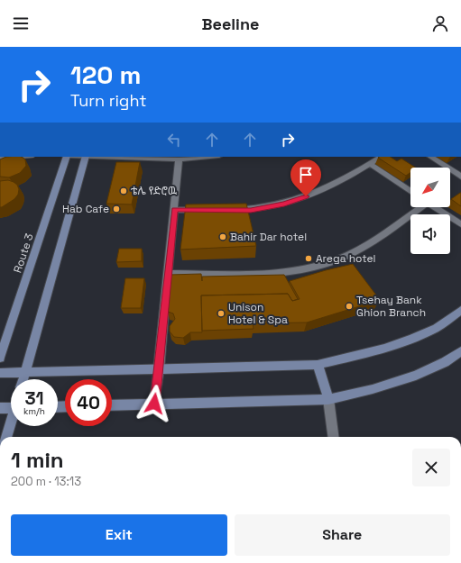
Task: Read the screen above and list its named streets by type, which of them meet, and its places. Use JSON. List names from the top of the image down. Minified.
{"streets":{"street":["Route 3"]},"places":["ቴሌ የድሮዉ","Hab Cafe","Bahir Dar hotel","Arega hotel","Tsehay Bank Ghion Branch","Unison Hotel & Spa"],"north":"bottom left","page":{"header":"Beeline","turn":["120 m","Turn right"],"speed":"31 km/h","limit":"40","heading":["1 min","200 m · 13:13"],"buttons":["Exit","Share"]}}
